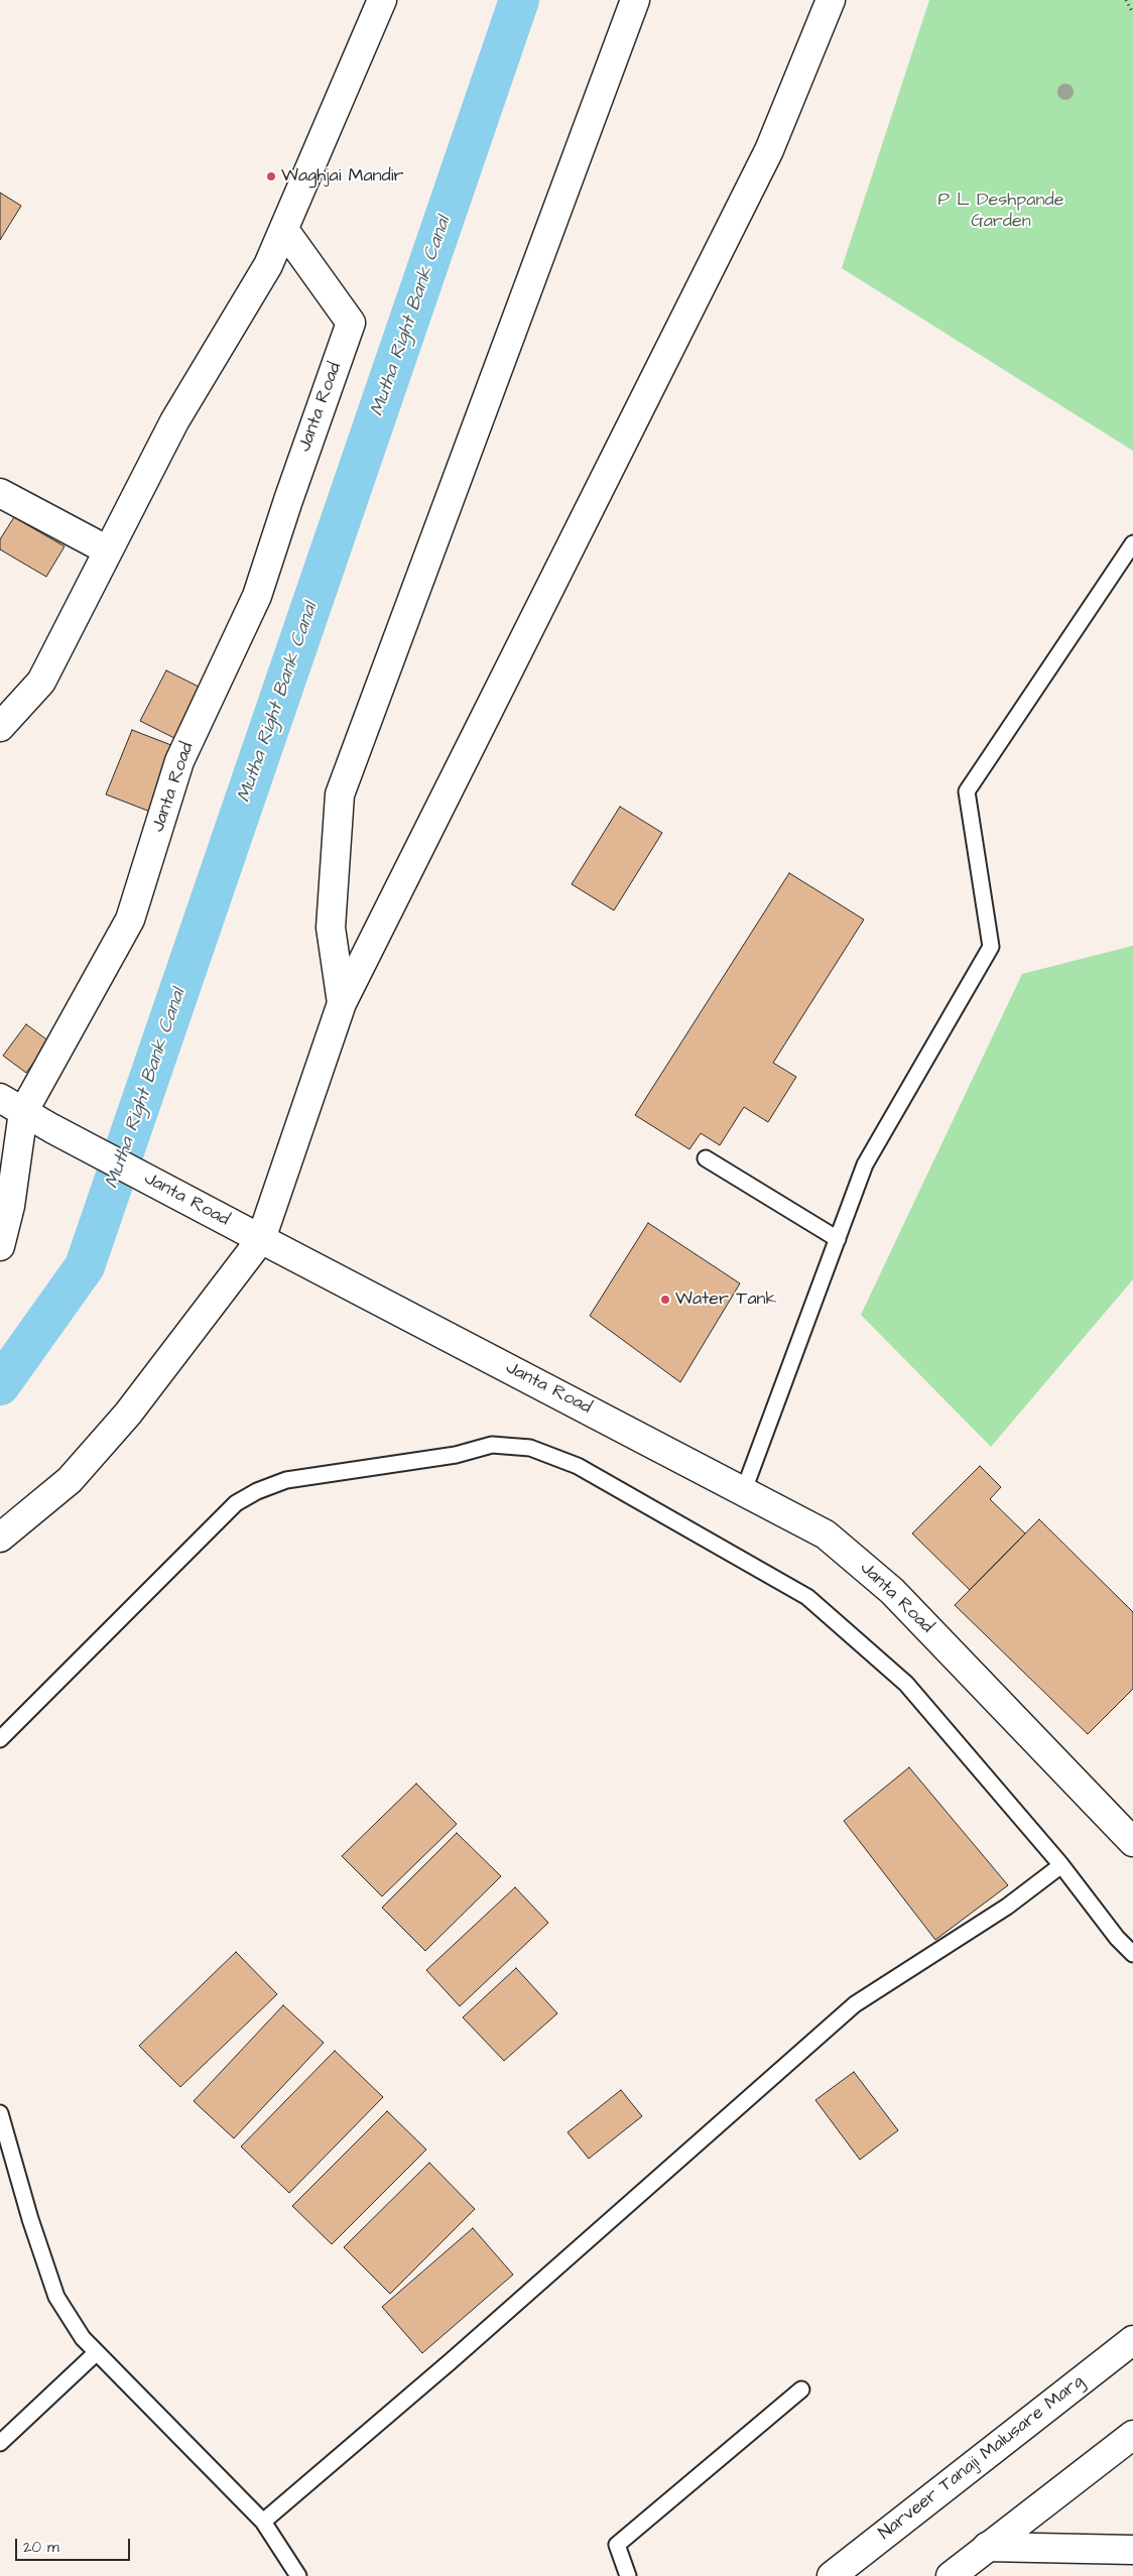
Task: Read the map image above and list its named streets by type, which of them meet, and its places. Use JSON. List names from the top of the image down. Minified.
{"streets":{"street":["Janta Road","Narveer Tanaji Malusare Marg"]},"water":["Mutha Right Bank Canal"],"parks":["P L Deshpande Garden"],"places":["Waghjai Mandir","Water Tank"],"scale_bar":"20 m"}
